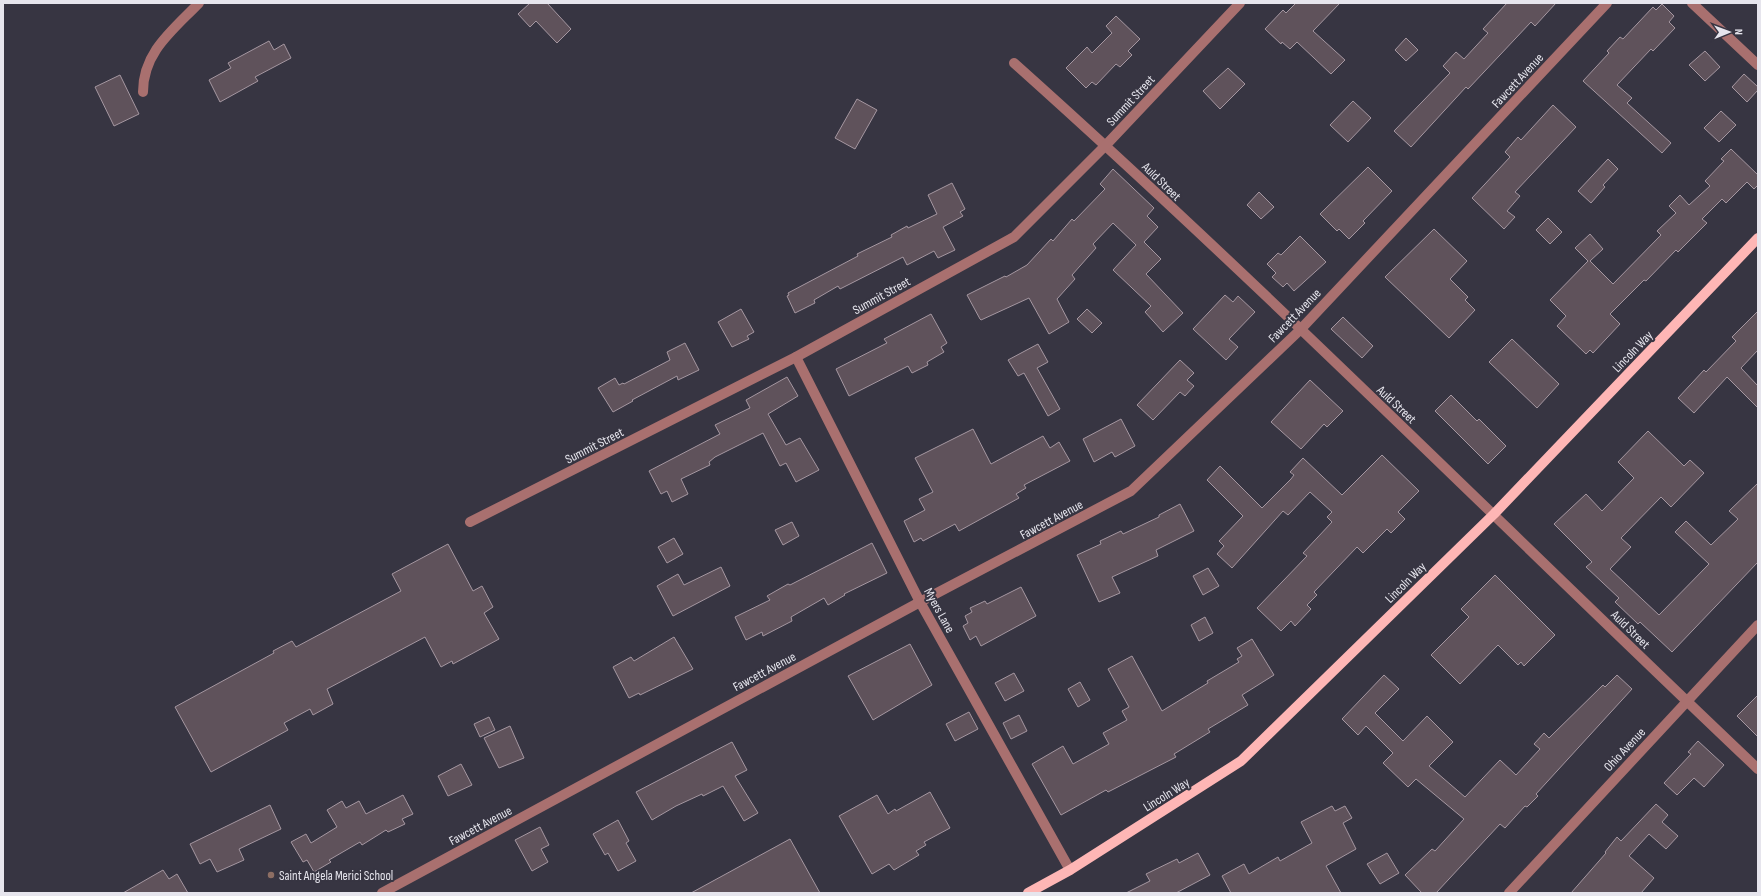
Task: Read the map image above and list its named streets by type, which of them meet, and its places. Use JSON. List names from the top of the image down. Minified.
{"streets":{"main road":["Lincoln Way"],"street":["Fawcett Avenue","Summit Street","Auld Street","Myers Lane","Ohio Avenue"]},"crossings":[["Fawcett Avenue","Auld Street"],["Fawcett Avenue","Myers Lane"],["Summit Street","Auld Street"],["Summit Street","Myers Lane"],["Auld Street","Lincoln Way"],["Auld Street","Ohio Avenue"],["Lincoln Way","Myers Lane"]],"places":["Saint Angela Merici School"],"north":"right"}
